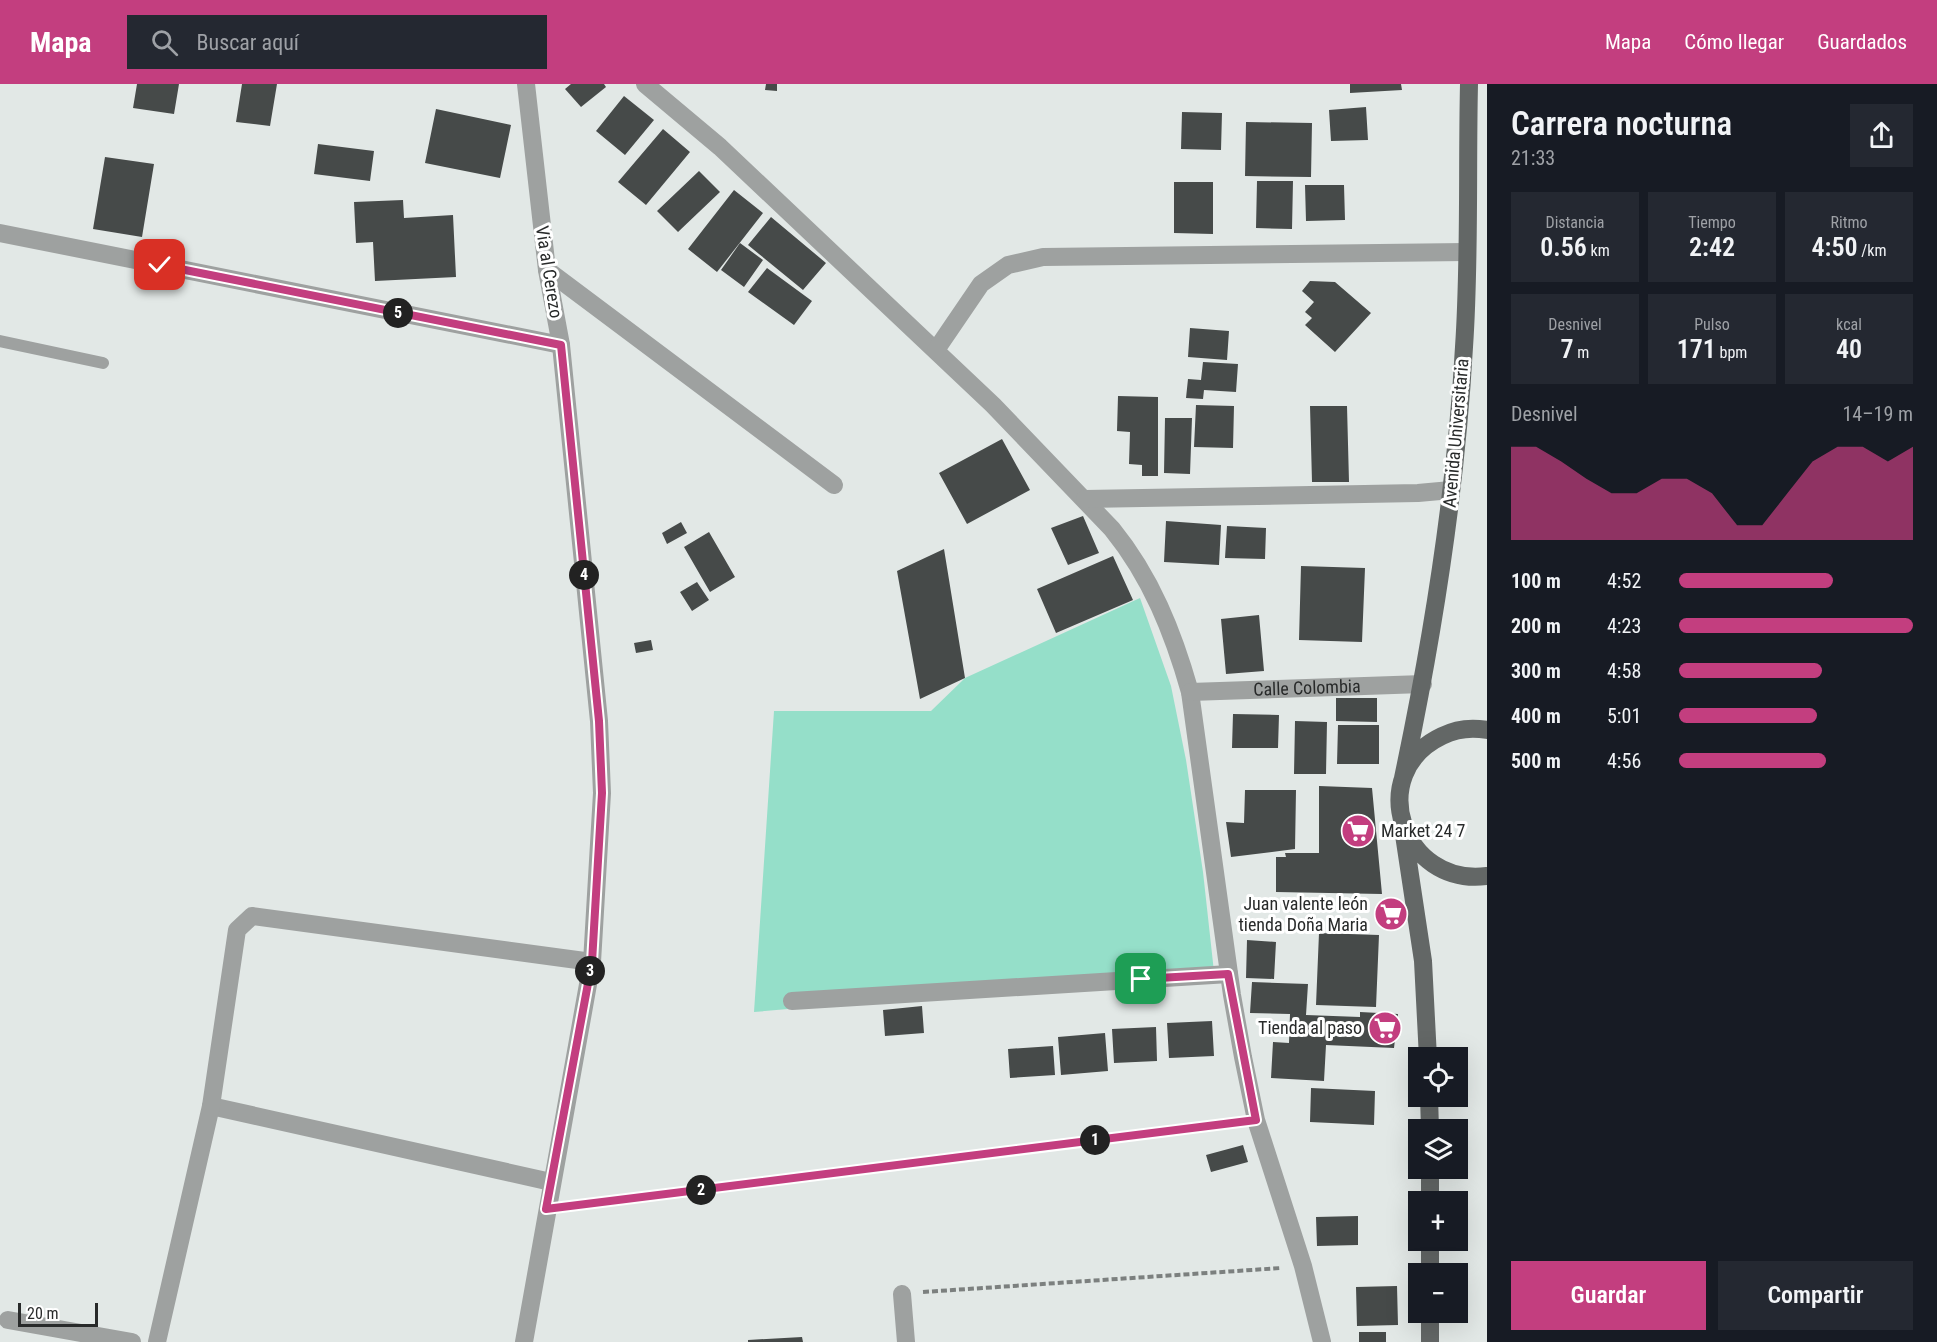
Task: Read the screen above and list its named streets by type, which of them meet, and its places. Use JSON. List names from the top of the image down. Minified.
{"streets":{"main road":["Avenida Universitaria"],"street":["Via al Cerezo","Calle Colombia"]},"crossings":[["Avenida Universitaria","Calle Colombia"]],"places":{"supermarket":["Market 24 7","Juan valente león tienda Doña Maria","Tienda al paso"]},"scale_bar":"20 m","page":{"header":"Mapa","search":"Buscar aquí","nav":["Mapa","Cómo llegar","Guardados"],"heading":["Carrera nocturna","21:33"],"stats":[["Distancia","0.56 km"],["Tiempo","2:42"],["Ritmo","4:50 /km"],["Desnivel","7 m"],["Pulso","171 bpm"],["kcal","40"]],"pins":["5","4","3","1","2"],"chart":["Desnivel","14–19 m"],"list":[{"name":"100 m","note":"4:52"},{"name":"200 m","note":"4:23"},{"name":"300 m","note":"4:58"},{"name":"400 m","note":"5:01"},{"name":"500 m","note":"4:56"}],"map_buttons":["+","−"],"buttons":["Guardar","Compartir"],"scale":"20 m"}}
